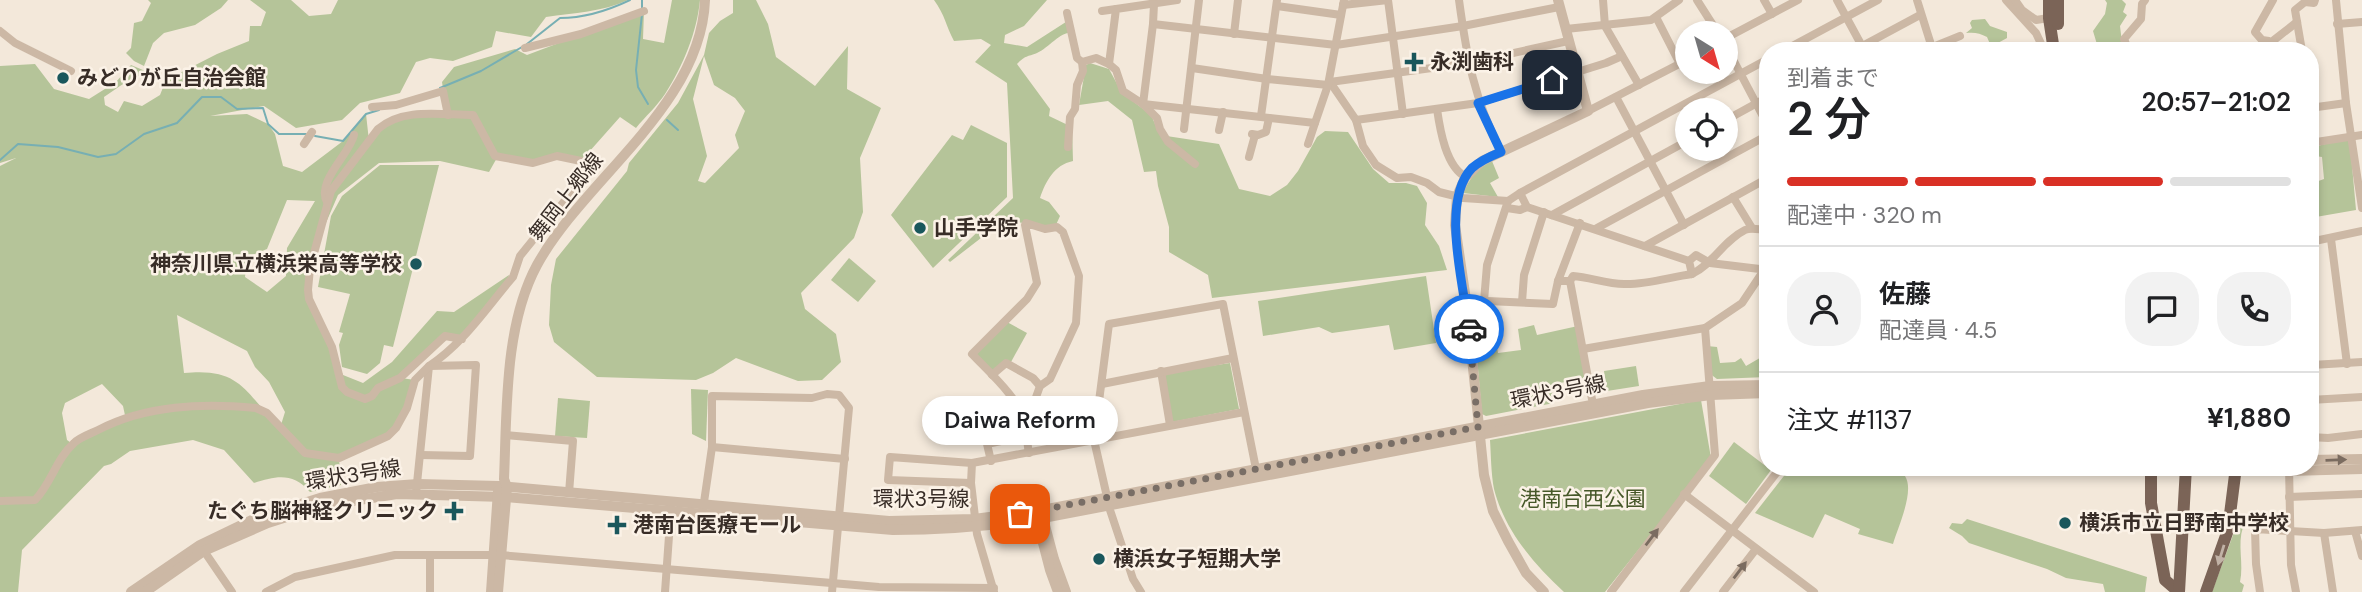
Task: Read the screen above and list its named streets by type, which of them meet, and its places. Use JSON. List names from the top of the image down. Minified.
{"streets":{"street":["舞岡上郷線","環状3号線"]},"crossings":[["舞岡上郷線","環状3号線"]],"parks":["港南台西公園"],"places":{"health":["永渕歯科","たぐち脳神経クリニック","港南台医療モール"],"other":["みどりが丘自治会館","山手学院","神奈川県立横浜栄高等学校","Daiwa Reform","横浜市立日野南中学校","横浜女子短期大学"]},"north":"bottom right","page":{"heading":["2 分","到着まで","20:57–21:02"],"panel":["佐藤","配達員 · 4.5","注文 #1137","¥1,880"],"bar":"配達中 · 320 m","bubble":"Daiwa Reform"}}
